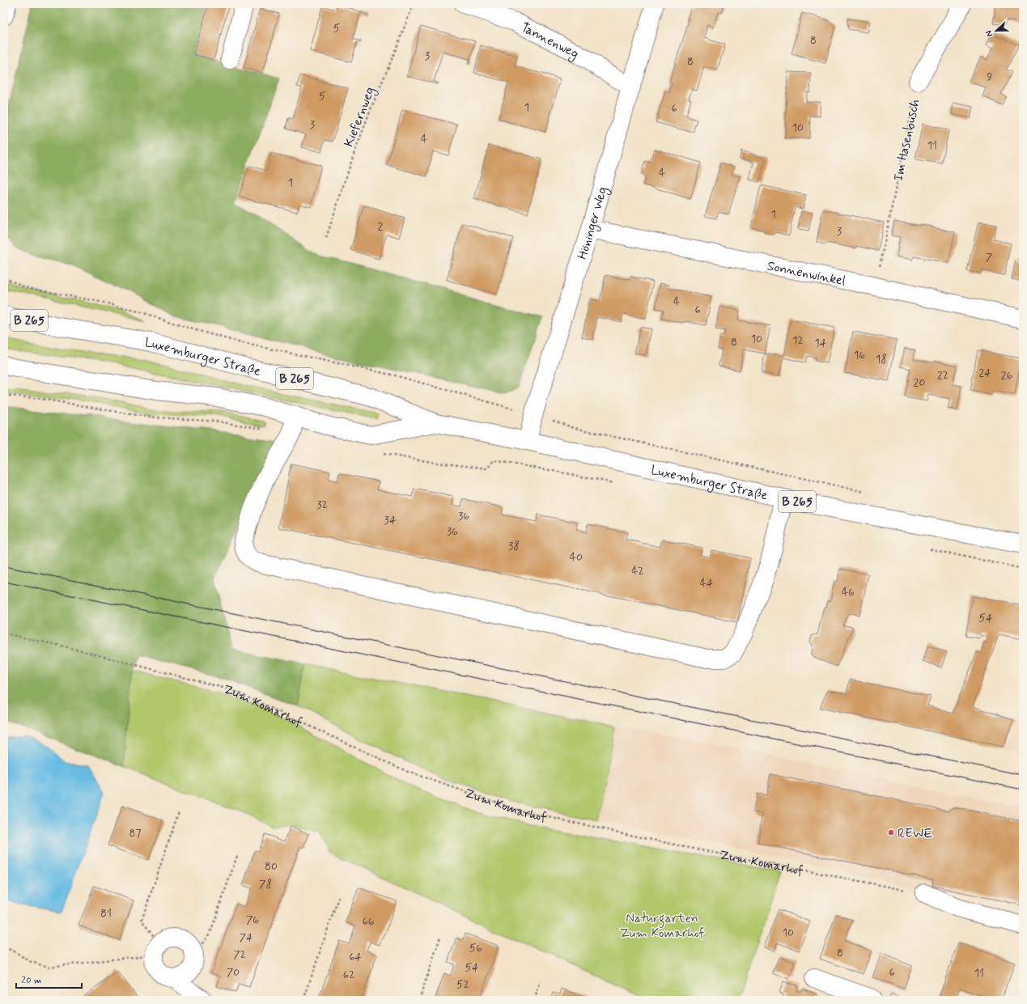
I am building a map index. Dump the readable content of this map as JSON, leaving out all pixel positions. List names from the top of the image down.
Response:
{
  "streets": {
    "main road": [
      "Tannenweg",
      "Im Hasenbusch",
      "Höninger Weg",
      "Sonnenwinkel",
      "B 265",
      "Luxemburger Straße"
    ],
    "path": ["Kiefernweg", "Zum Komarhof"]
  },
  "crossings": [
    ["Tannenweg", "Höninger Weg"],
    ["Im Hasenbusch", "Sonnenwinkel"],
    ["Höninger Weg", "Sonnenwinkel"],
    ["Höninger Weg", "Luxemburger Straße"]
  ],
  "parks": ["Naturgarten Zum Komarhof"],
  "places": ["REWE"],
  "house_numbers": [
    "5",
    "8",
    "3",
    "8",
    "9",
    "5",
    "1",
    "6",
    "3",
    "10",
    "4",
    "11",
    "4",
    "1",
    "1",
    "2",
    "3",
    "7",
    "4",
    "6",
    "10",
    "12",
    "8",
    "14",
    "16",
    "18",
    "24",
    "22",
    "26",
    "20",
    "32",
    "36",
    "34",
    "36",
    "38",
    "40",
    "42",
    "44",
    "46",
    "54",
    "87",
    "80",
    "78",
    "81",
    "76",
    "66",
    "10",
    "74",
    "56",
    "8",
    "72",
    "64",
    "54",
    "70",
    "6",
    "11",
    "62",
    "52"
  ],
  "scale_bar": "20 m",
  "north": "left"
}
